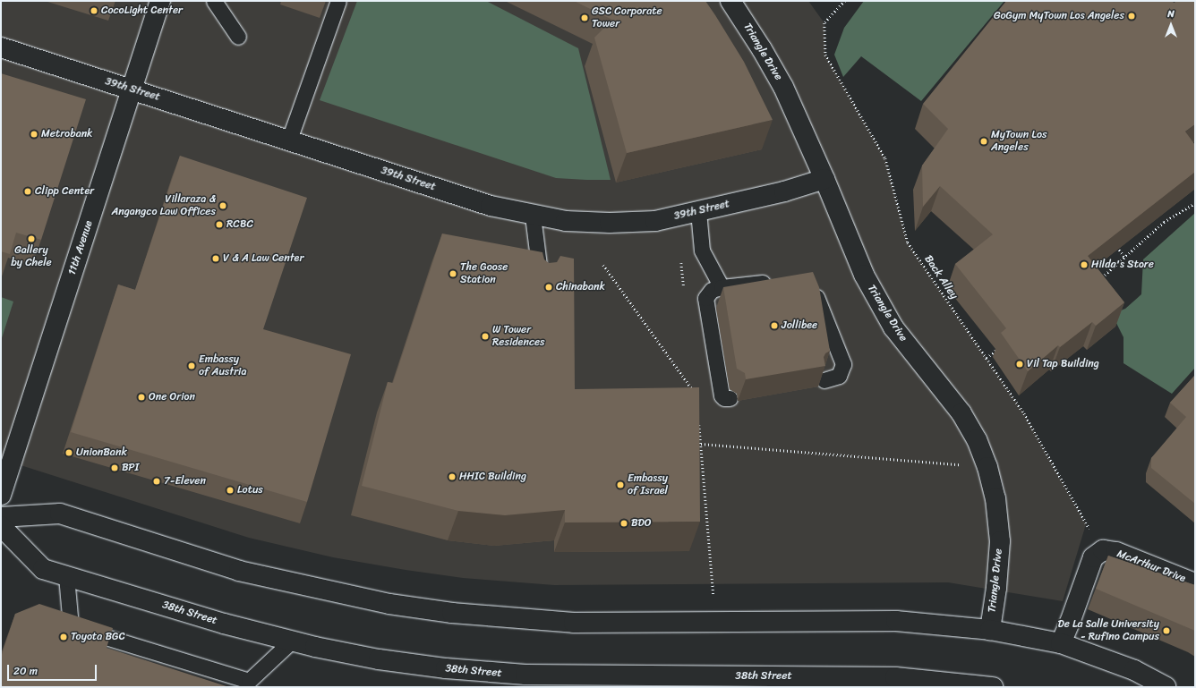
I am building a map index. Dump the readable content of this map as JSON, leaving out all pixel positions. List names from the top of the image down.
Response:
{
  "streets": {
    "street": [
      "Triangle Drive",
      "39th Street",
      "11th Avenue",
      "McArthur Drive",
      "38th Street"
    ],
    "path": ["Back Alley"]
  },
  "crossings": [
    ["Triangle Drive", "39th Street"],
    ["39th Street", "11th Avenue"],
    ["Back Alley", "McArthur Drive"]
  ],
  "places": [
    "CocoLight Center",
    "GoGym MyTown Los Angeles",
    "GSC Corporate Tower",
    "Metrobank",
    "MyTown Los Angeles",
    "Clipp Center",
    "Villaraza & Angangco Law Offices",
    "RCBC",
    "Gallery by Chele",
    "V & A Law Center",
    "Hilda's Store",
    "The Goose Station",
    "Chinabank",
    "Jollibee",
    "W Tower Residences",
    "Vil Tap Building",
    "Embassy of Austria",
    "One Orion",
    "UnionBank",
    "BPI",
    "HHIC Building",
    "7-Eleven",
    "Embassy of Israel",
    "Lotus",
    "BDO",
    "De La Salle University - Rufino Campus",
    "Toyota BGC"
  ],
  "scale_bar": "20 m",
  "north": "top"
}
